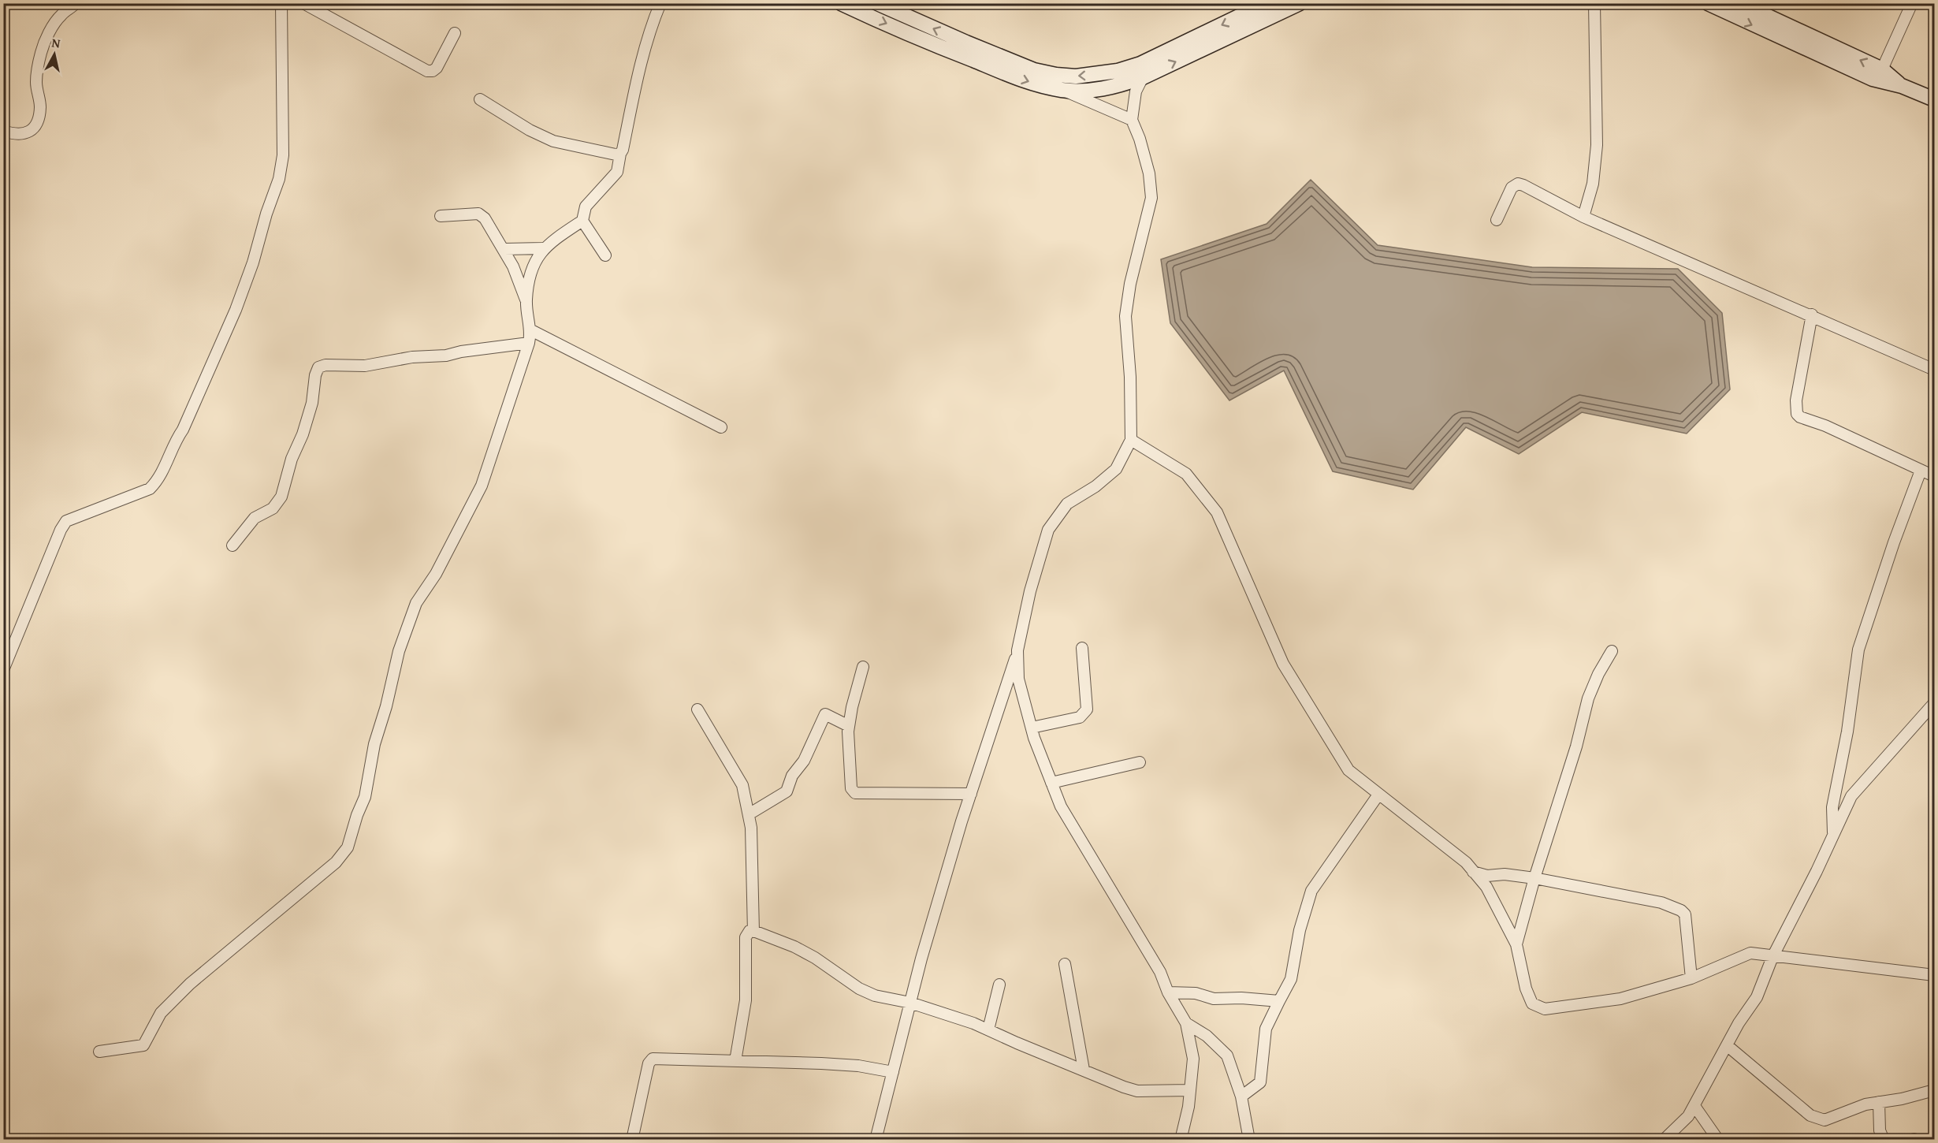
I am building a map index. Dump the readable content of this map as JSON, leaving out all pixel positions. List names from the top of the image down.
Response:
{
  "north": "top"
}
